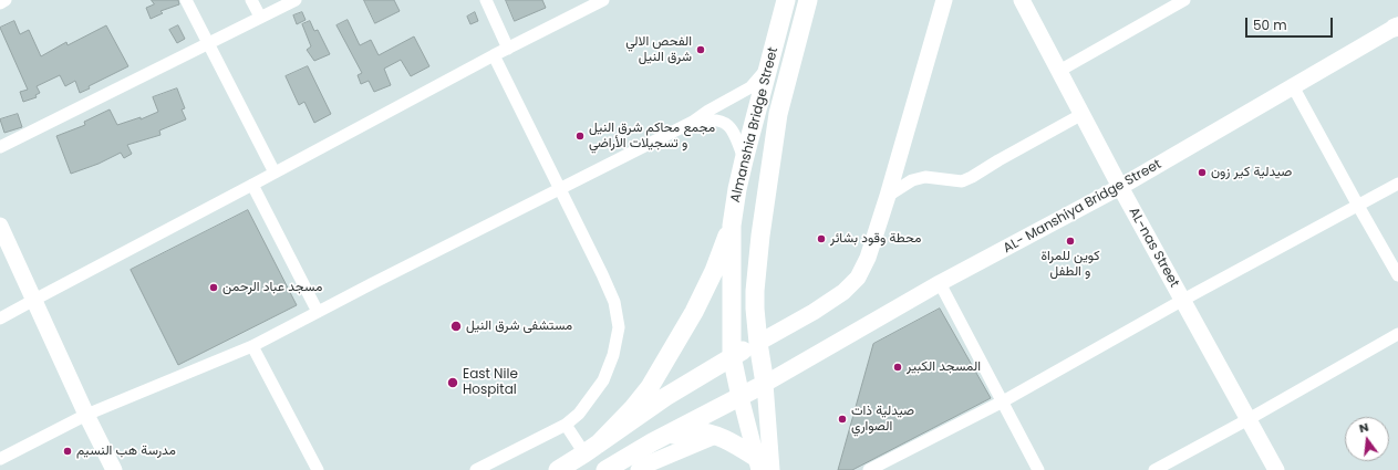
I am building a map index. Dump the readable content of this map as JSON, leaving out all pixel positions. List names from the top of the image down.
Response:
{
  "streets": {
    "main road": ["Almanshia Bridge Street"],
    "street": ["AL- Manshiya Bridge Street", "AL-nas Street"]
  },
  "crossings": [
    ["Almanshia Bridge Street", "AL- Manshiya Bridge Street"],
    ["AL- Manshiya Bridge Street", "AL-nas Street"]
  ],
  "places": [
    "الفحص الالي شرق النيل",
    "مجمع محاكم شرق النيل و تسجيلات الأراضي",
    "صيدلية كير زون",
    "محطة وقود بشائر",
    "كوين للمراة و الطفل",
    "مسجد عباد الرحمن",
    "مستشفى شرق النيل",
    "المسجد الكبير",
    "East Nile Hospital",
    "صيدلية ذات الصواري",
    "مدرسة هب النسيم"
  ],
  "scale_bar": "50 m",
  "north": "top"
}
